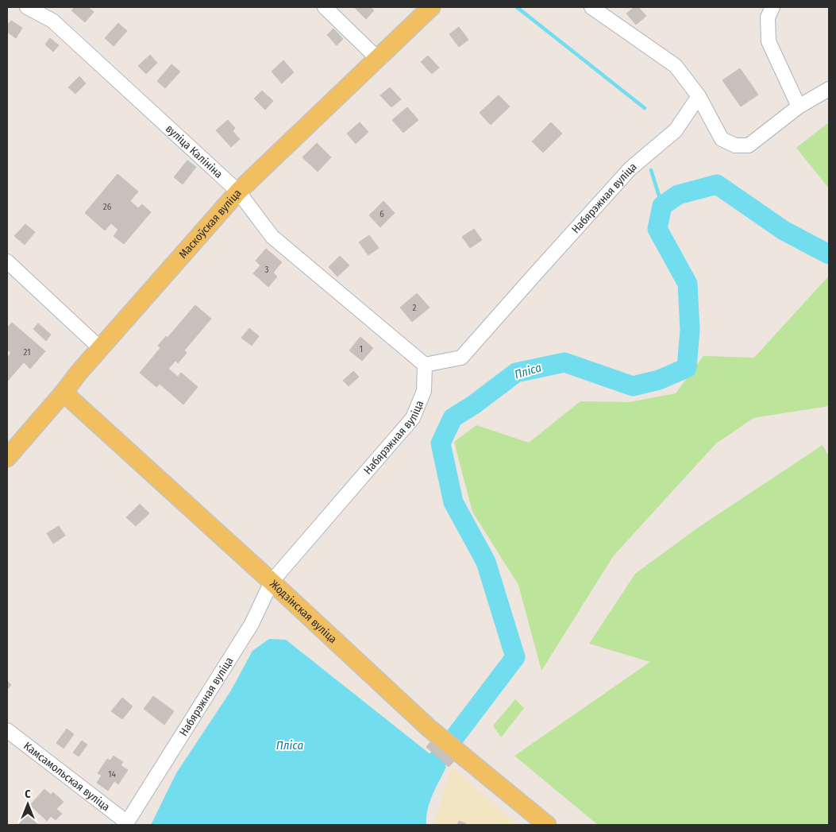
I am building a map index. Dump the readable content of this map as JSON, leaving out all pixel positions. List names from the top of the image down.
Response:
{
  "streets": {
    "main road": ["Маскоўская вуліца", "Жодзінская вуліца"],
    "street": ["вуліца Калініна", "Набярэжная вуліца", "Камсамольская вуліца"]
  },
  "crossings": [
    ["вуліца Калініна", "Набярэжная вуліца"],
    ["вуліца Калініна", "Маскоўская вуліца"],
    ["Набярэжная вуліца", "Жодзінская вуліца"],
    ["Набярэжная вуліца", "Камсамольская вуліца"],
    ["Маскоўская вуліца", "Жодзінская вуліца"]
  ],
  "water": ["Пліса"],
  "house_numbers": [
    "26",
    "6",
    "3",
    "2",
    "1",
    "21",
    "14"
  ],
  "north": "top"
}
